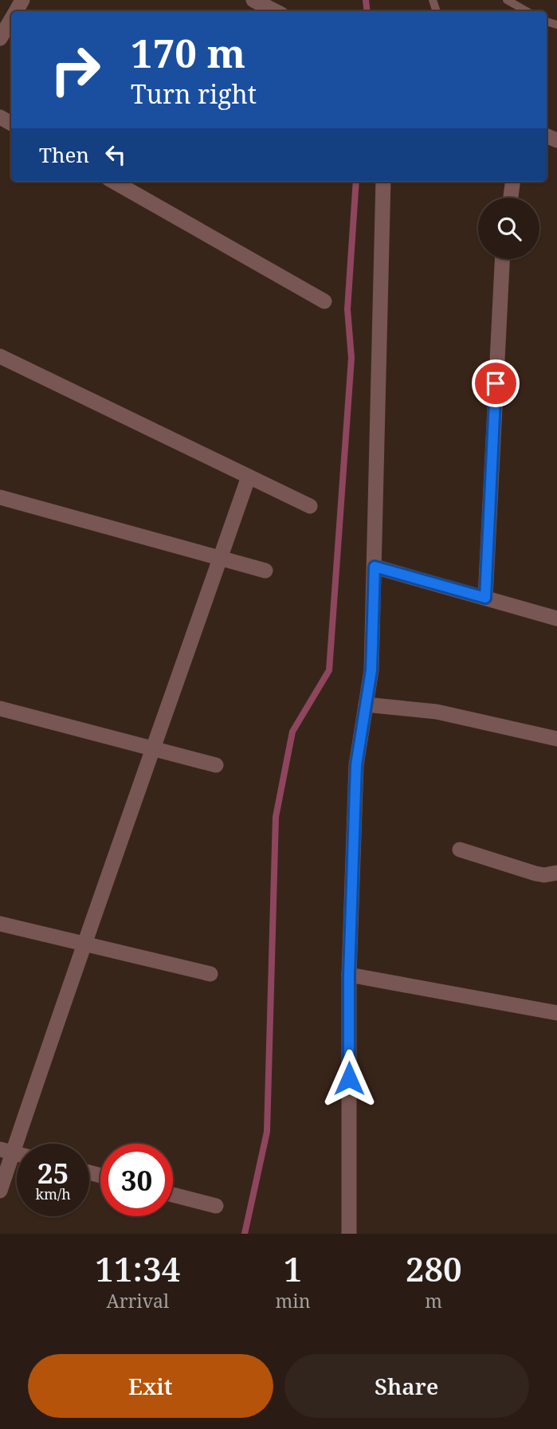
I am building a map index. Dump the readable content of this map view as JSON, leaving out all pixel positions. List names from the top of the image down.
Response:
{
  "page": {
    "turn": ["170 m", "Turn right"],
    "then": "Then",
    "speed": "25 km/h",
    "limit": "30",
    "eta": [
      "11:34",
      "Arrival",
      "1",
      "min",
      "280",
      "m"
    ],
    "buttons": ["Exit", "Share"]
  }
}
